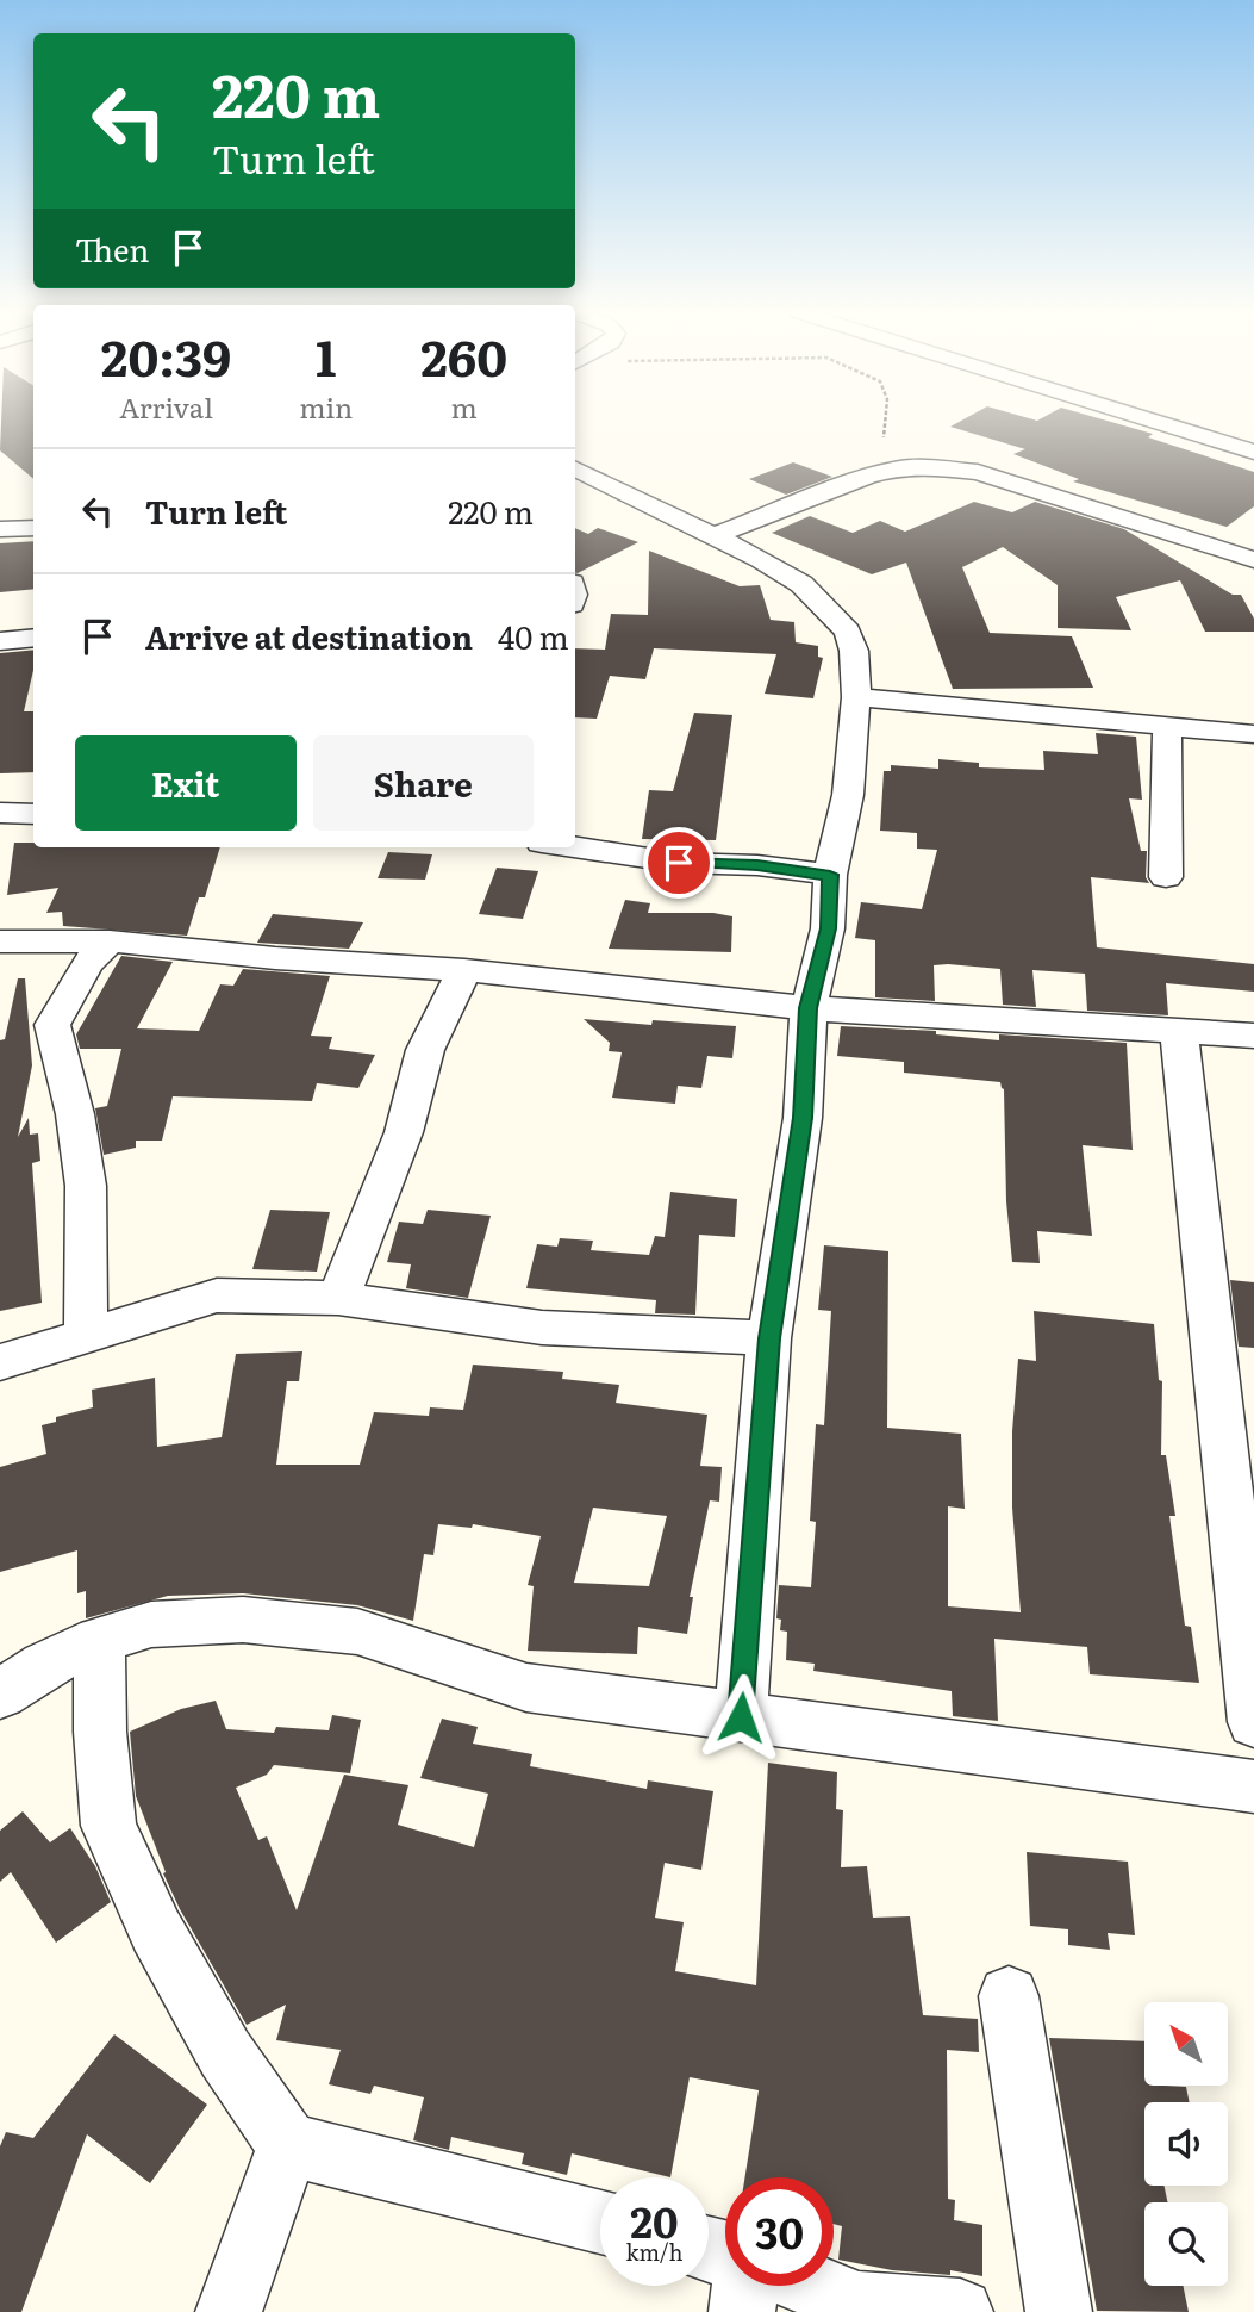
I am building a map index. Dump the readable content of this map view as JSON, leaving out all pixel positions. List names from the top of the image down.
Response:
{
  "north": "top left",
  "page": {
    "turn": ["220 m", "Turn left"],
    "then": "Then",
    "eta": [
      "20:39",
      "Arrival",
      "1",
      "min",
      "260",
      "m"
    ],
    "list": [
      {
        "name": "Turn left",
        "value": "220 m"
      },
      {
        "name": "Arrive at destination",
        "value": "40 m"
      }
    ],
    "buttons": ["Exit", "Share"],
    "speed": "20 km/h",
    "limit": "30"
  }
}
